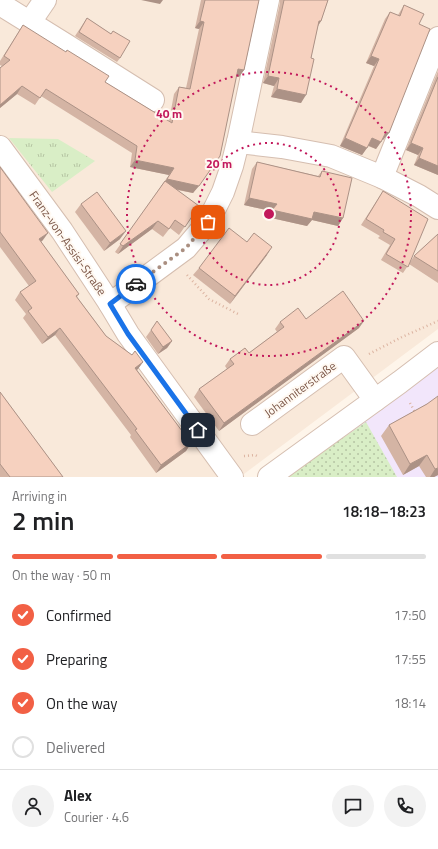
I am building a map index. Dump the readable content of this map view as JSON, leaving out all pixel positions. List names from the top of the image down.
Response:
{
  "streets": {
    "street": ["Franz-von-Assisi-Straße", "Johanniterstraße"]
  },
  "page": {
    "heading": ["2 min", "Arriving in", "18:18–18:23"],
    "panel": ["Alex", "Courier · 4.6"],
    "bar": "On the way · 50 m",
    "list": [
      ["Confirmed", "17:50"],
      ["Preparing", "17:55"],
      ["On the way", "18:14"],
      "Delivered"
    ]
  },
  "rings": ["40 m", "20 m"]
}
